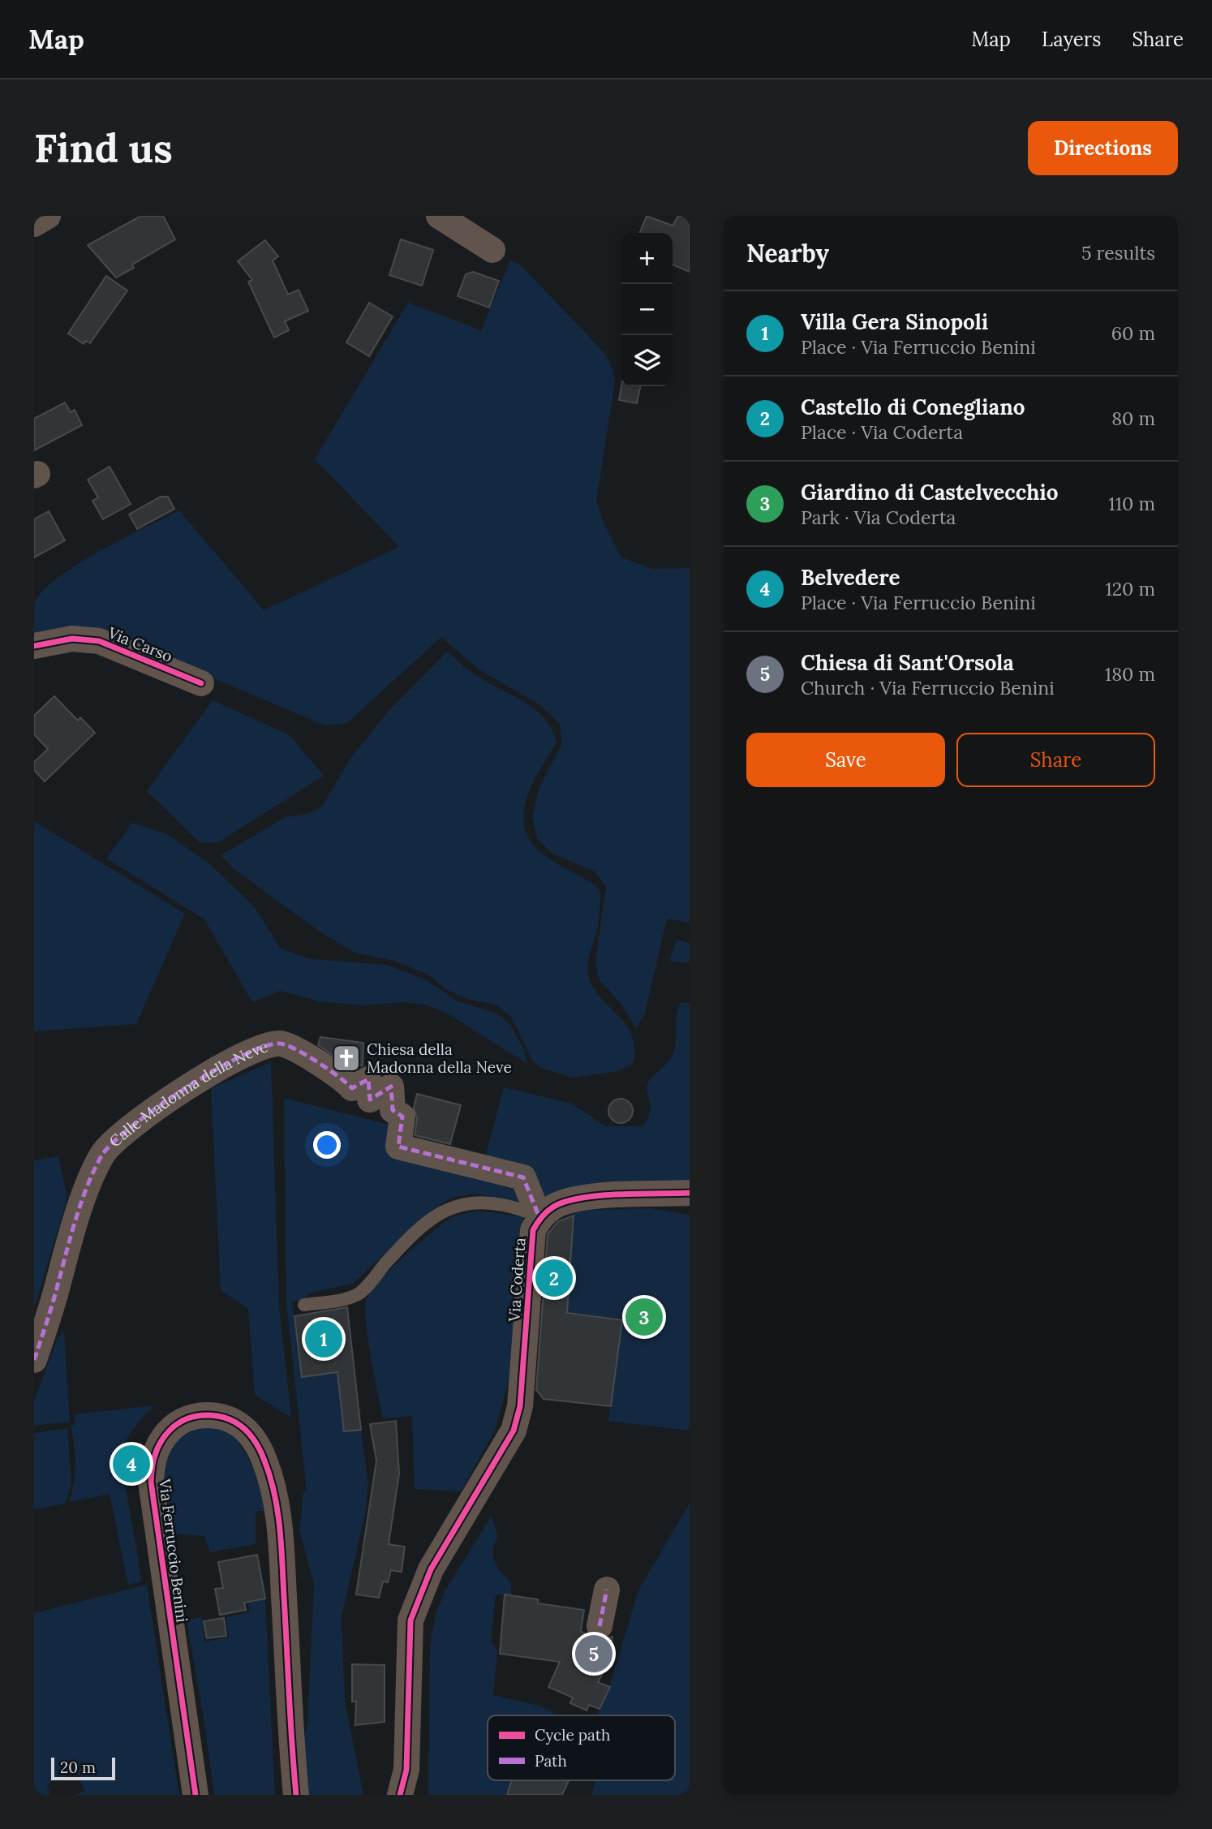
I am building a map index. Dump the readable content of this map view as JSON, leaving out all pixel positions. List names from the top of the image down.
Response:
{
  "streets": {
    "street": [
      "Via Carso",
      "Calle Madonna della Neve",
      "Via Coderta",
      "Via Ferruccio Benini"
    ]
  },
  "crossings": [
    ["Calle Madonna della Neve", "Via Coderta"]
  ],
  "places": {
    "church": ["Chiesa della Madonna della Neve"]
  },
  "legend": ["Cycle path", "Path"],
  "scale_bar": "20 m",
  "page": {
    "header": "Map",
    "nav": ["Map", "Layers", "Share"],
    "buttons": [
      "Directions",
      ["Save", "Share"]
    ],
    "title": "Find us",
    "heading": ["Nearby", "5 results"],
    "map_buttons": ["+", "−"],
    "list": [
      {
        "mark": "1",
        "name": "Villa Gera Sinopoli",
        "note": "Place · Via Ferruccio Benini",
        "value": "60 m"
      },
      {
        "mark": "2",
        "name": "Castello di Conegliano",
        "note": "Place · Via Coderta",
        "value": "80 m"
      },
      {
        "mark": "3",
        "name": "Giardino di Castelvecchio",
        "note": "Park · Via Coderta",
        "value": "110 m"
      },
      {
        "mark": "4",
        "name": "Belvedere",
        "note": "Place · Via Ferruccio Benini",
        "value": "120 m"
      },
      {
        "mark": "5",
        "name": "Chiesa di Sant'Orsola",
        "note": "Church · Via Ferruccio Benini",
        "value": "180 m"
      }
    ],
    "pins": [
      "2",
      "3",
      "1",
      "4",
      "5"
    ],
    "scale": "20 m"
  }
}
